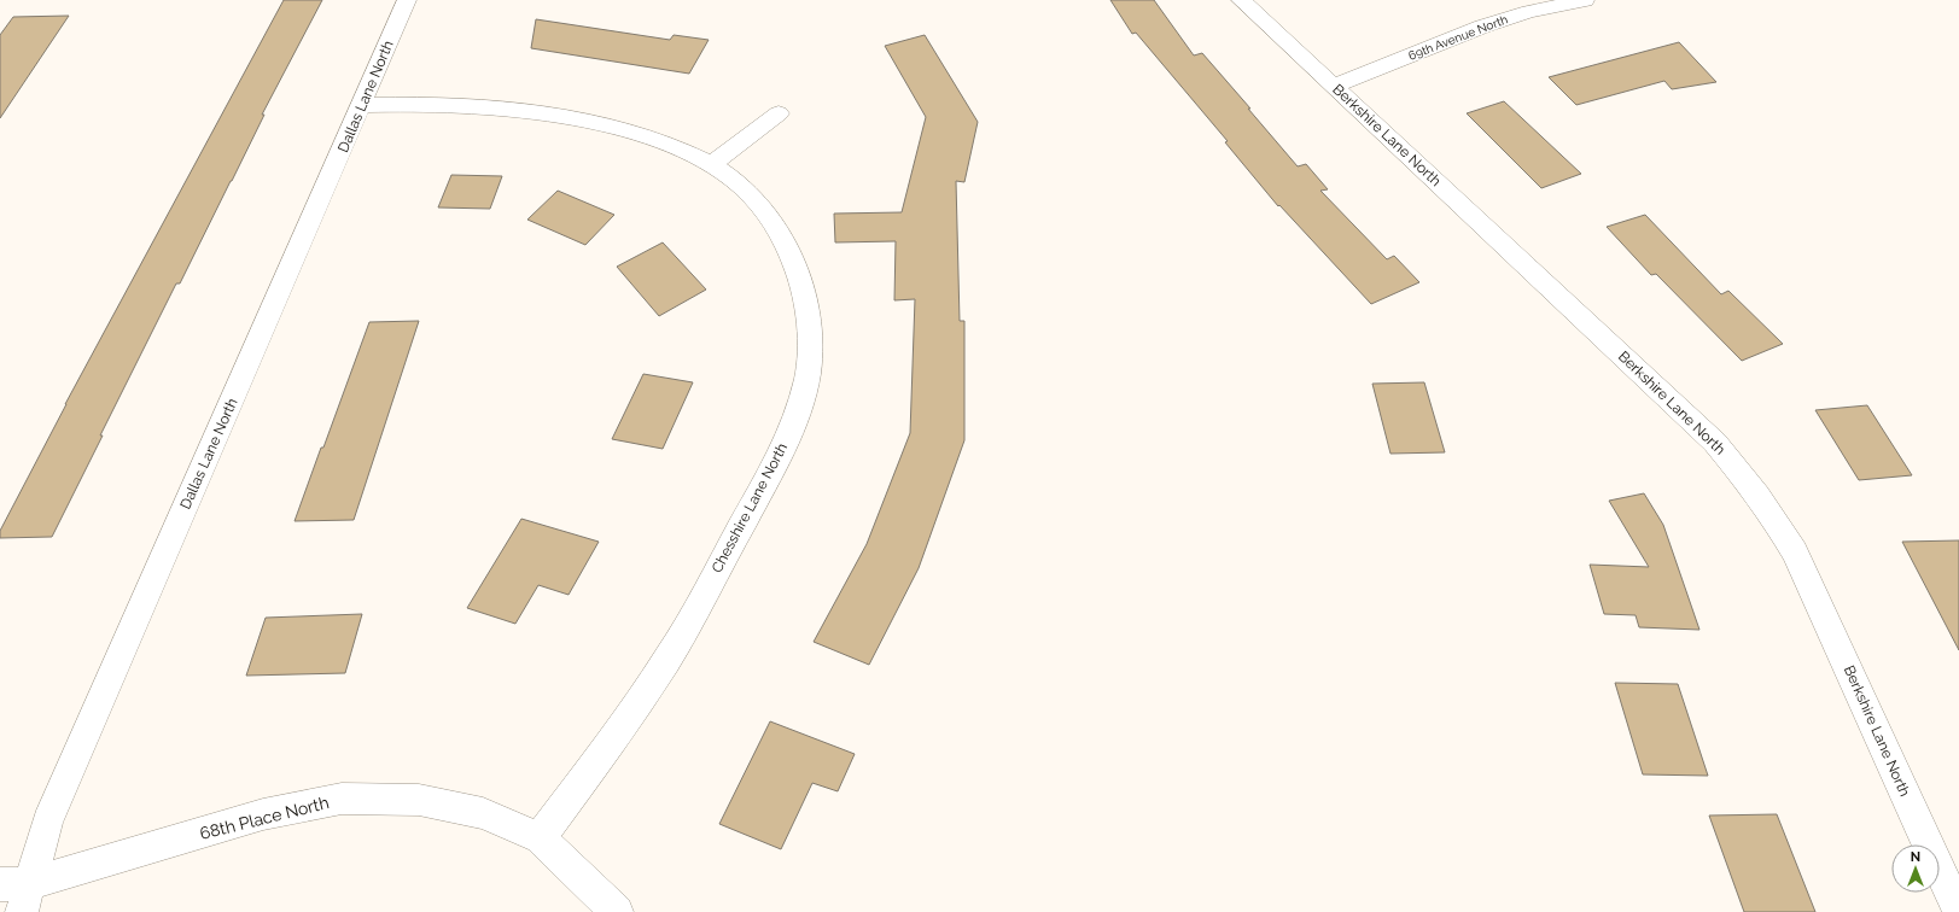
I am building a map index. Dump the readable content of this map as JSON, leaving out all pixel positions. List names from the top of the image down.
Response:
{
  "streets": {
    "street": [
      "69th Avenue North",
      "Dallas Lane North",
      "Berkshire Lane North",
      "Chesshire Lane North",
      "68th Place North"
    ]
  },
  "crossings": [
    ["69th Avenue North", "Berkshire Lane North"],
    ["Dallas Lane North", "Chesshire Lane North"],
    ["Dallas Lane North", "68th Place North"],
    ["Chesshire Lane North", "68th Place North"]
  ],
  "north": "top"
}
